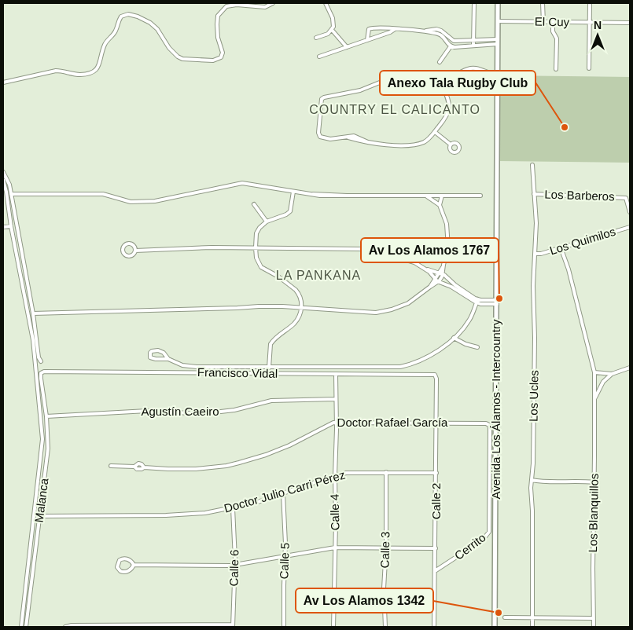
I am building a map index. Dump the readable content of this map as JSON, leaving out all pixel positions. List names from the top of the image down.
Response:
{
  "streets": {
    "main road": ["Avenida Los Álamos - Intercountry"],
    "street": [
      "El Cuy",
      "Los Barberos",
      "Los Quimilos",
      "Francisco Vidal",
      "Los Ucles",
      "Agustín Caeiro",
      "Doctor Rafael García",
      "Doctor Julio Carri Pérez",
      "Malanca",
      "Calle 2",
      "Calle 4",
      "Los Blanquillos",
      "Cerrito",
      "Calle 3",
      "Calle 5",
      "Calle 6"
    ]
  },
  "crossings": [
    ["El Cuy", "Avenida Los Álamos - Intercountry"],
    ["Los Barberos", "Los Ucles"],
    ["Los Quimilos", "Los Ucles"],
    ["Los Quimilos", "Los Blanquillos"],
    ["Francisco Vidal", "Malanca"],
    ["Francisco Vidal", "Calle 2"],
    ["Francisco Vidal", "Calle 4"],
    ["Agustín Caeiro", "Malanca"],
    ["Agustín Caeiro", "Calle 4"],
    ["Doctor Rafael García", "Calle 2"],
    ["Doctor Rafael García", "Calle 4"],
    ["Doctor Rafael García", "Cerrito"],
    ["Doctor Julio Carri Pérez", "Malanca"],
    ["Doctor Julio Carri Pérez", "Calle 2"],
    ["Doctor Julio Carri Pérez", "Calle 4"],
    ["Doctor Julio Carri Pérez", "Calle 3"],
    ["Doctor Julio Carri Pérez", "Calle 5"],
    ["Doctor Julio Carri Pérez", "Calle 6"],
    ["Calle 2", "Cerrito"]
  ],
  "districts": ["COUNTRY EL CALICANTO", "LA PANKANA"],
  "places": ["Anexo Tala Rugby Club", "Av Los Alamos 1767", "Av Los Alamos 1342"],
  "north": "top"
}
